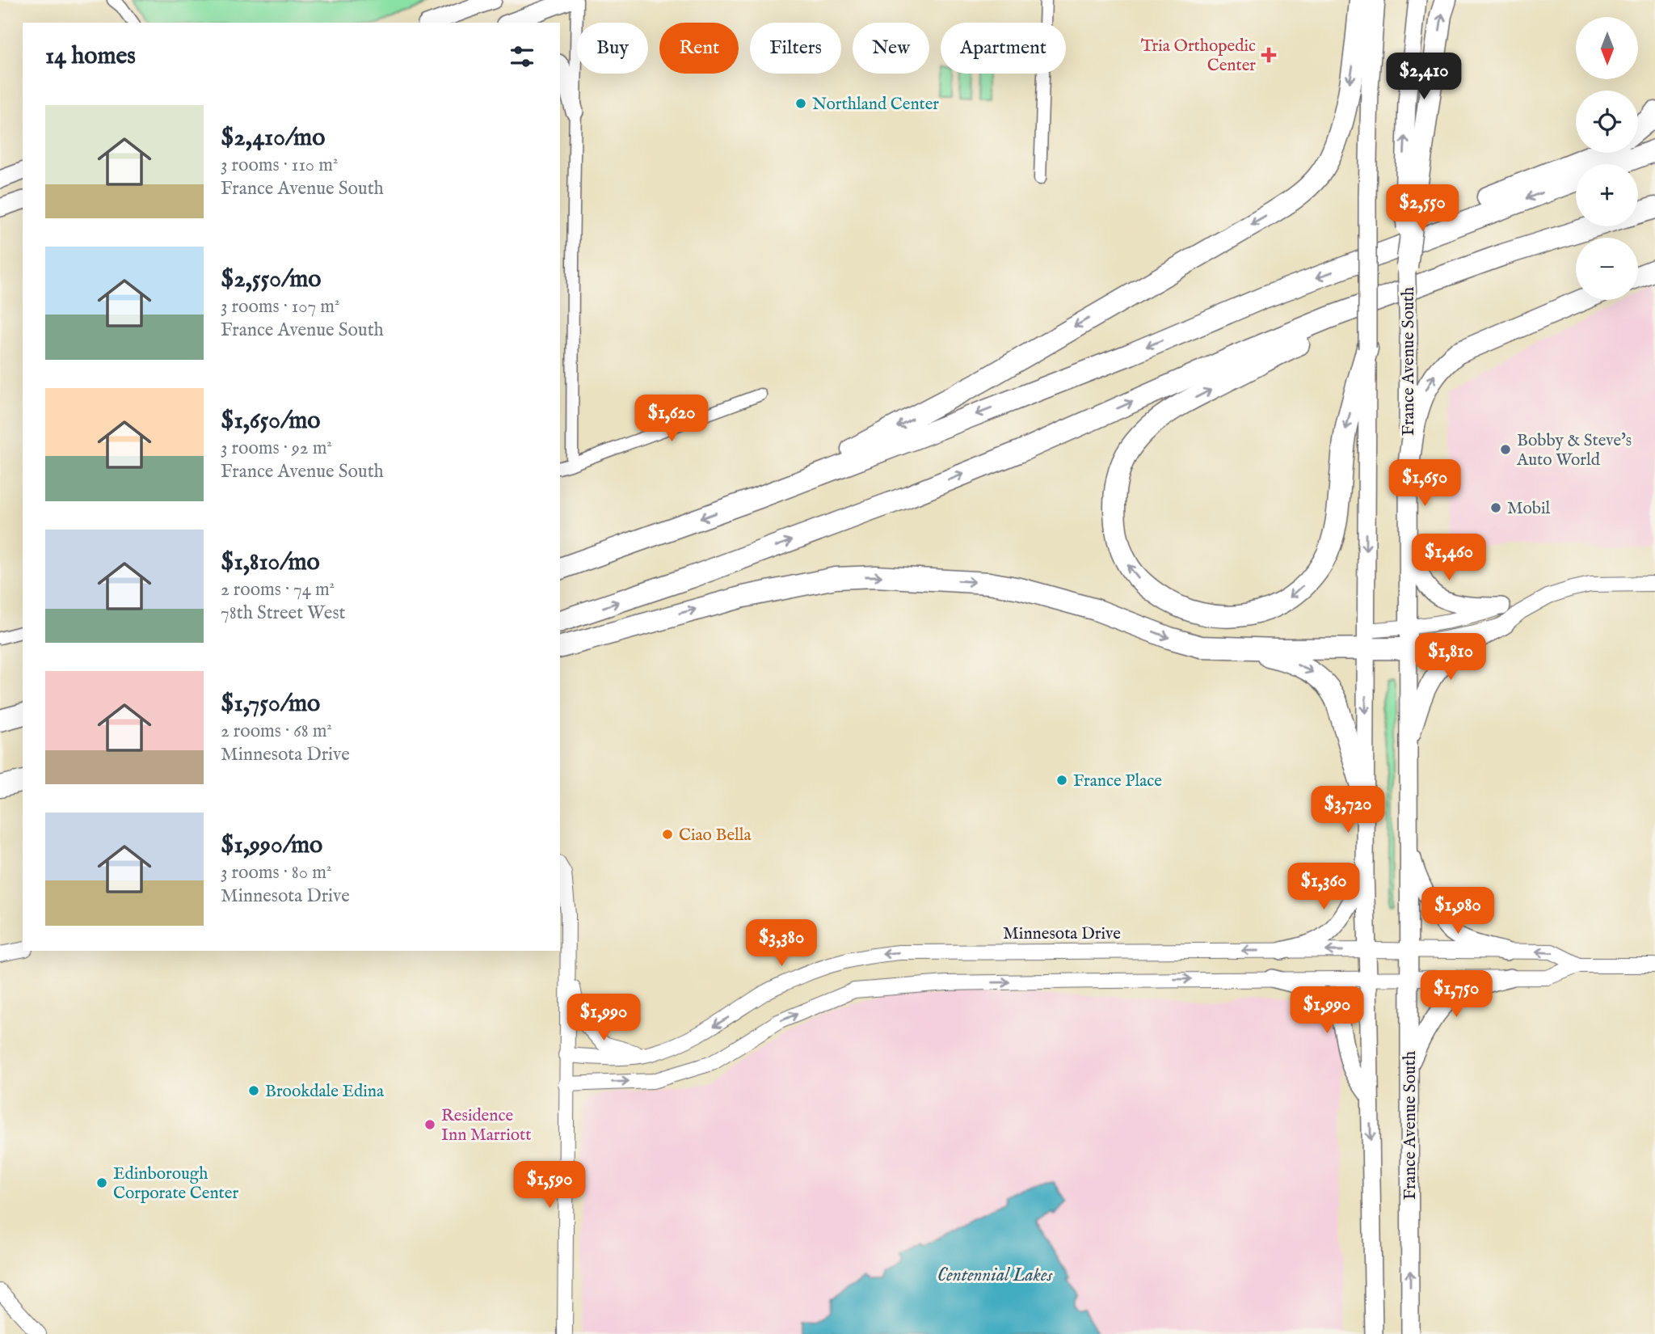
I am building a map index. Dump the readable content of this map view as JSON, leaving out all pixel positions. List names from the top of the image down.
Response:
{
  "streets": {
    "main road": ["France Avenue South"],
    "street": ["Minnesota Drive"]
  },
  "crossings": [
    ["France Avenue South", "Minnesota Drive"]
  ],
  "water": ["Centennial Lakes"],
  "places": {
    "health": ["Tria Orthopedic Center"],
    "other": [
      "Northland Center",
      "Bobby & Steve's Auto World",
      "Mobil",
      "France Place",
      "Ciao Bella",
      "Brookdale Edina",
      "Residence Inn Marriott",
      "Edinborough Corporate Center"
    ]
  },
  "north": "bottom",
  "page": {
    "map_buttons": ["+", "−"],
    "chip": [
      "Buy",
      "Rent",
      "Filters",
      "New",
      "Apartment"
    ],
    "heading": "14 homes",
    "price": [
      "$2,410",
      "$2,550",
      "$1,620",
      "$1,650",
      "$1,460",
      "$1,810",
      "$3,720",
      "$1,360",
      "$1,980",
      "$3,380",
      "$1,750",
      "$1,990",
      "$1,990",
      "$1,590"
    ],
    "list": [
      {
        "name": "$2,410/mo",
        "note": "3 rooms · 110 m² · France Avenue South"
      },
      {
        "name": "$2,550/mo",
        "note": "3 rooms · 107 m² · France Avenue South"
      },
      {
        "name": "$1,650/mo",
        "note": "3 rooms · 92 m² · France Avenue South"
      },
      {
        "name": "$1,810/mo",
        "note": "2 rooms · 74 m² · 78th Street West"
      },
      {
        "name": "$1,750/mo",
        "note": "2 rooms · 68 m² · Minnesota Drive"
      },
      {
        "name": "$1,990/mo",
        "note": "3 rooms · 80 m² · Minnesota Drive"
      }
    ]
  }
}
